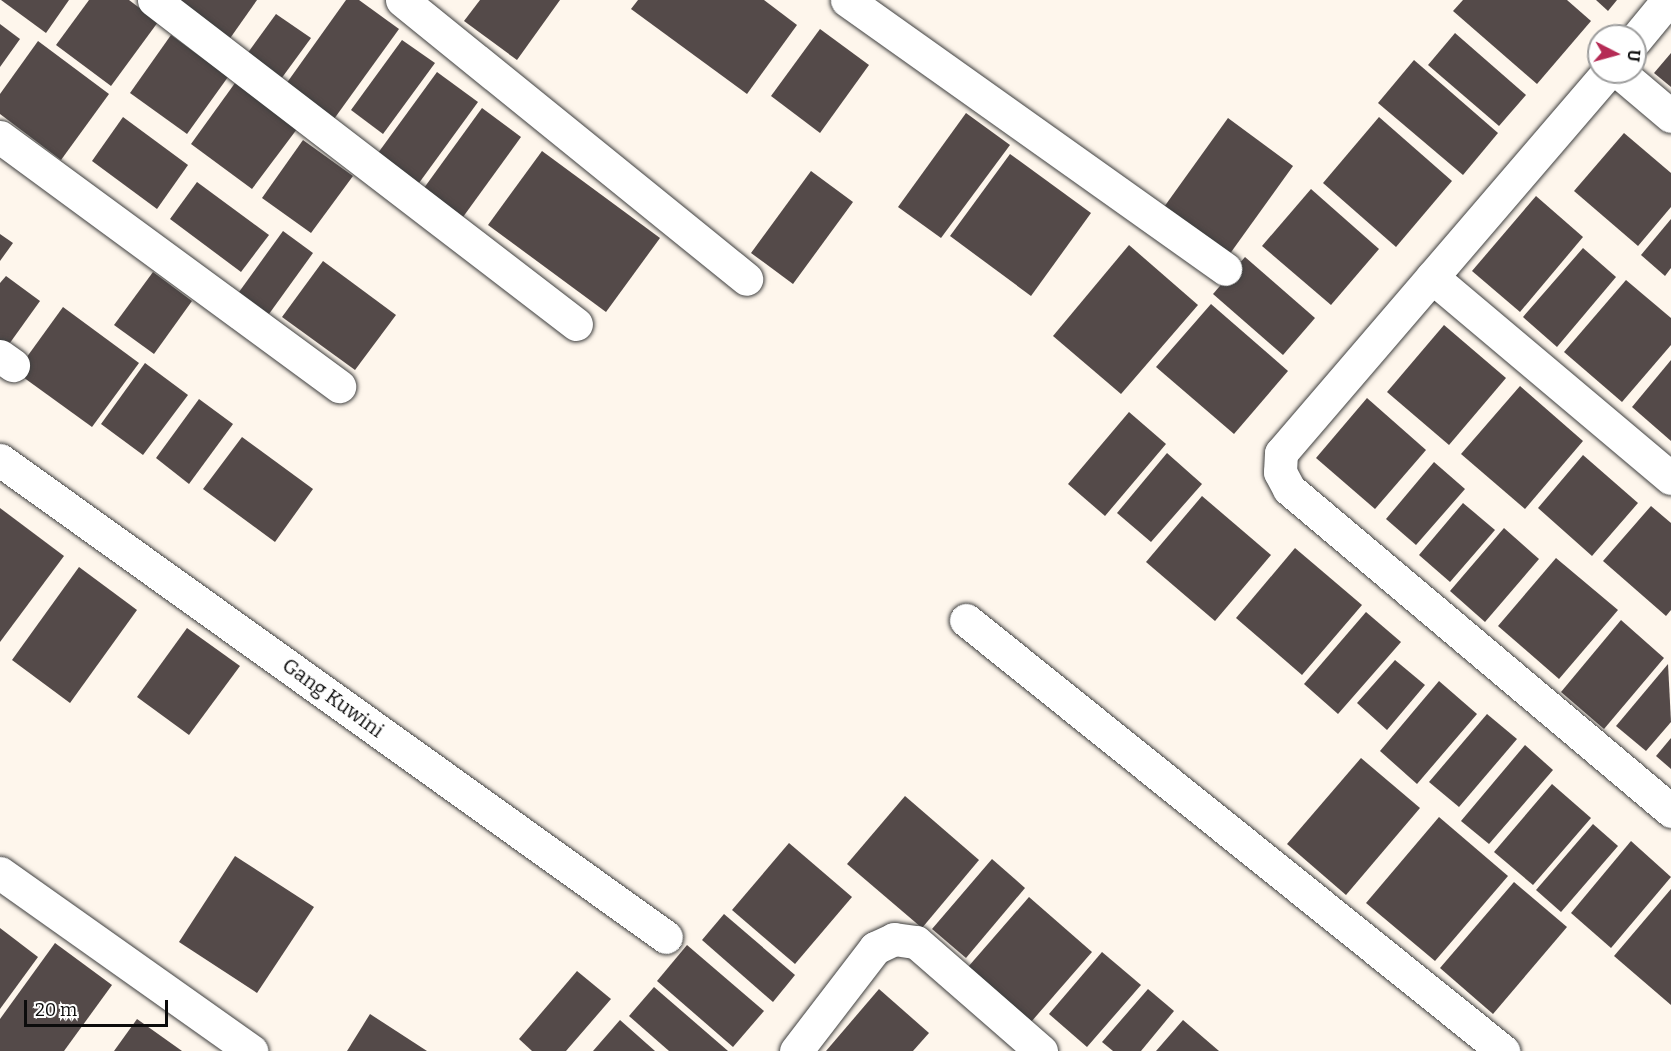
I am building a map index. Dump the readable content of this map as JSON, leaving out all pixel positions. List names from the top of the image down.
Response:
{
  "streets": {
    "street": ["Gang Kuwini"]
  },
  "scale_bar": "20 m",
  "north": "right"
}
